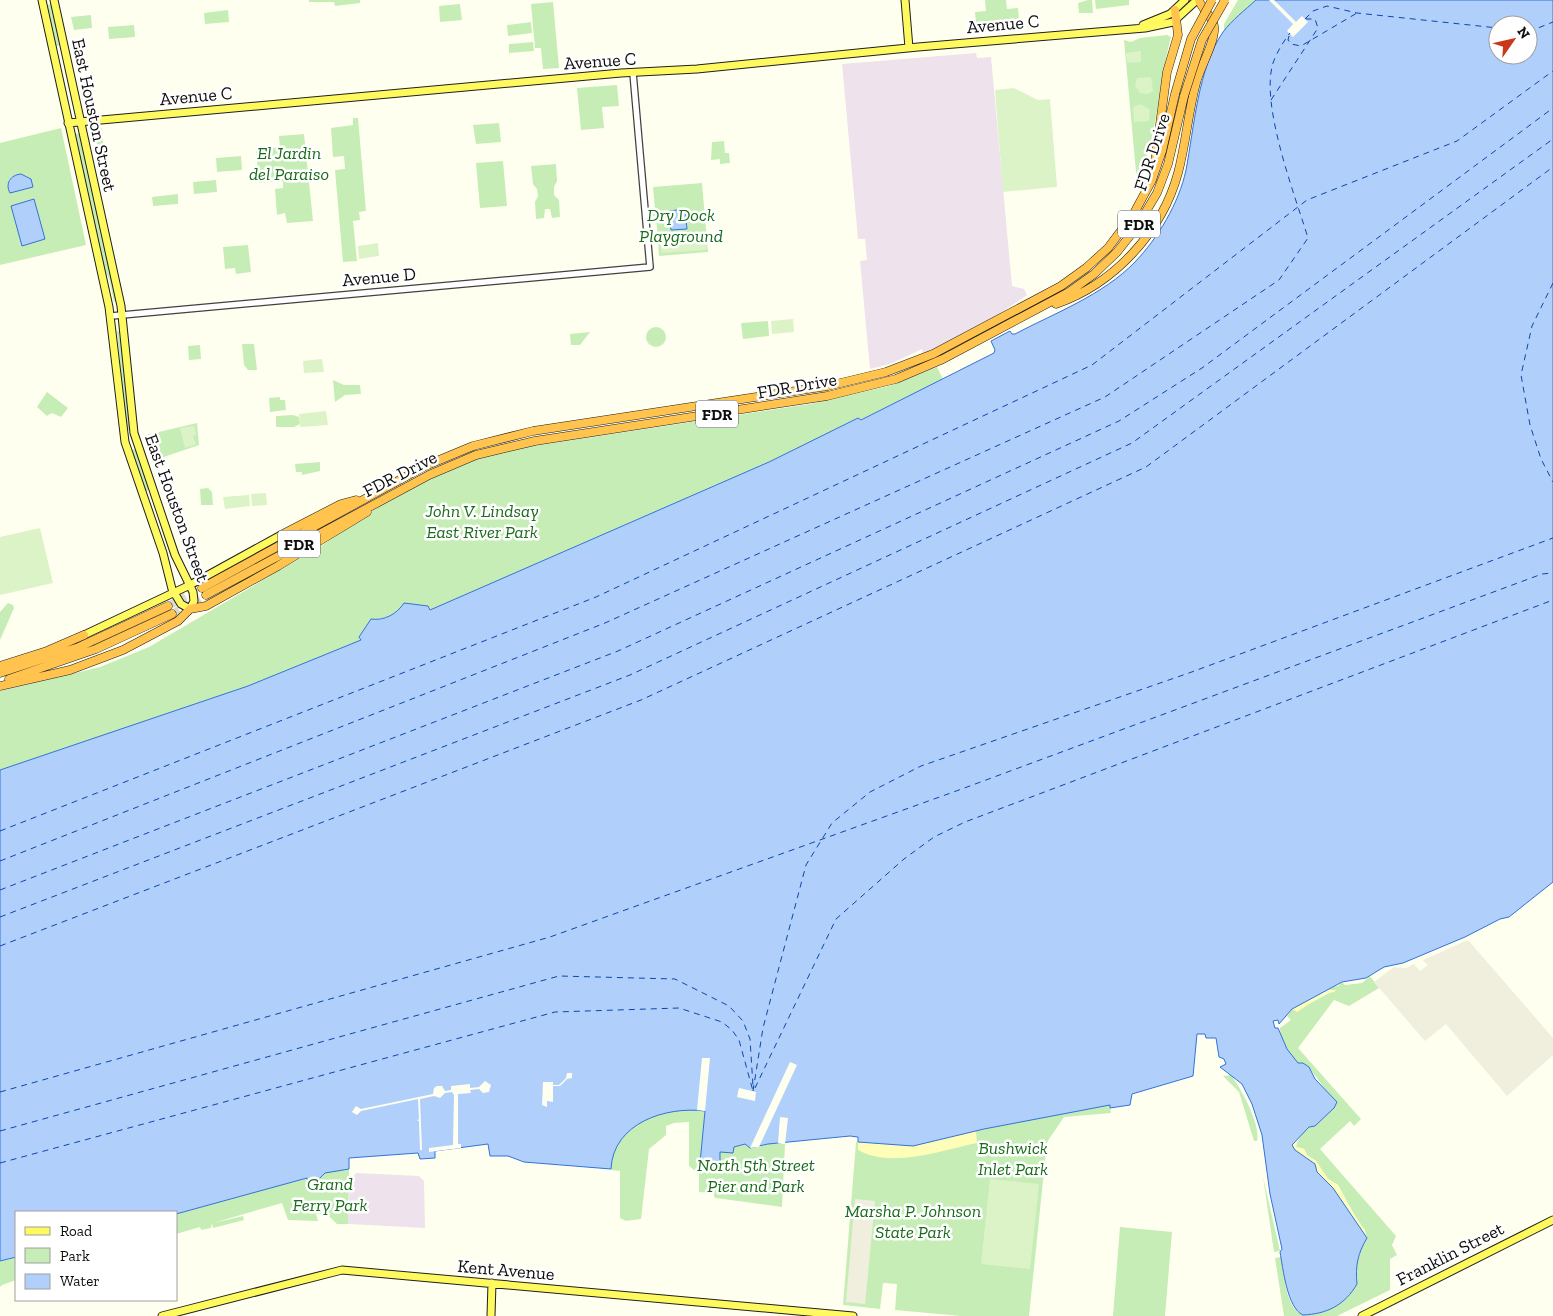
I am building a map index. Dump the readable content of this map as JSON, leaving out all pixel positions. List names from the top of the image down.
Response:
{
  "streets": {
    "highway": ["FDR Drive", "FDR"],
    "main road": [
      "Avenue C",
      "East Houston Street",
      "Franklin Street",
      "Kent Avenue"
    ],
    "street": ["Avenue D"]
  },
  "crossings": [
    ["Avenue C", "East Houston Street"],
    ["Avenue C", "Avenue D"],
    ["East Houston Street", "Avenue D"]
  ],
  "parks": [
    "El Jardin del Paraiso",
    "Dry Dock Playground",
    "John V. Lindsay East River Park",
    "Bushwick Inlet Park",
    "North 5th Street Pier and Park",
    "Grand Ferry Park",
    "Marsha P. Johnson State Park"
  ],
  "legend": ["Road", "Park", "Water"],
  "north": "top right"
}
